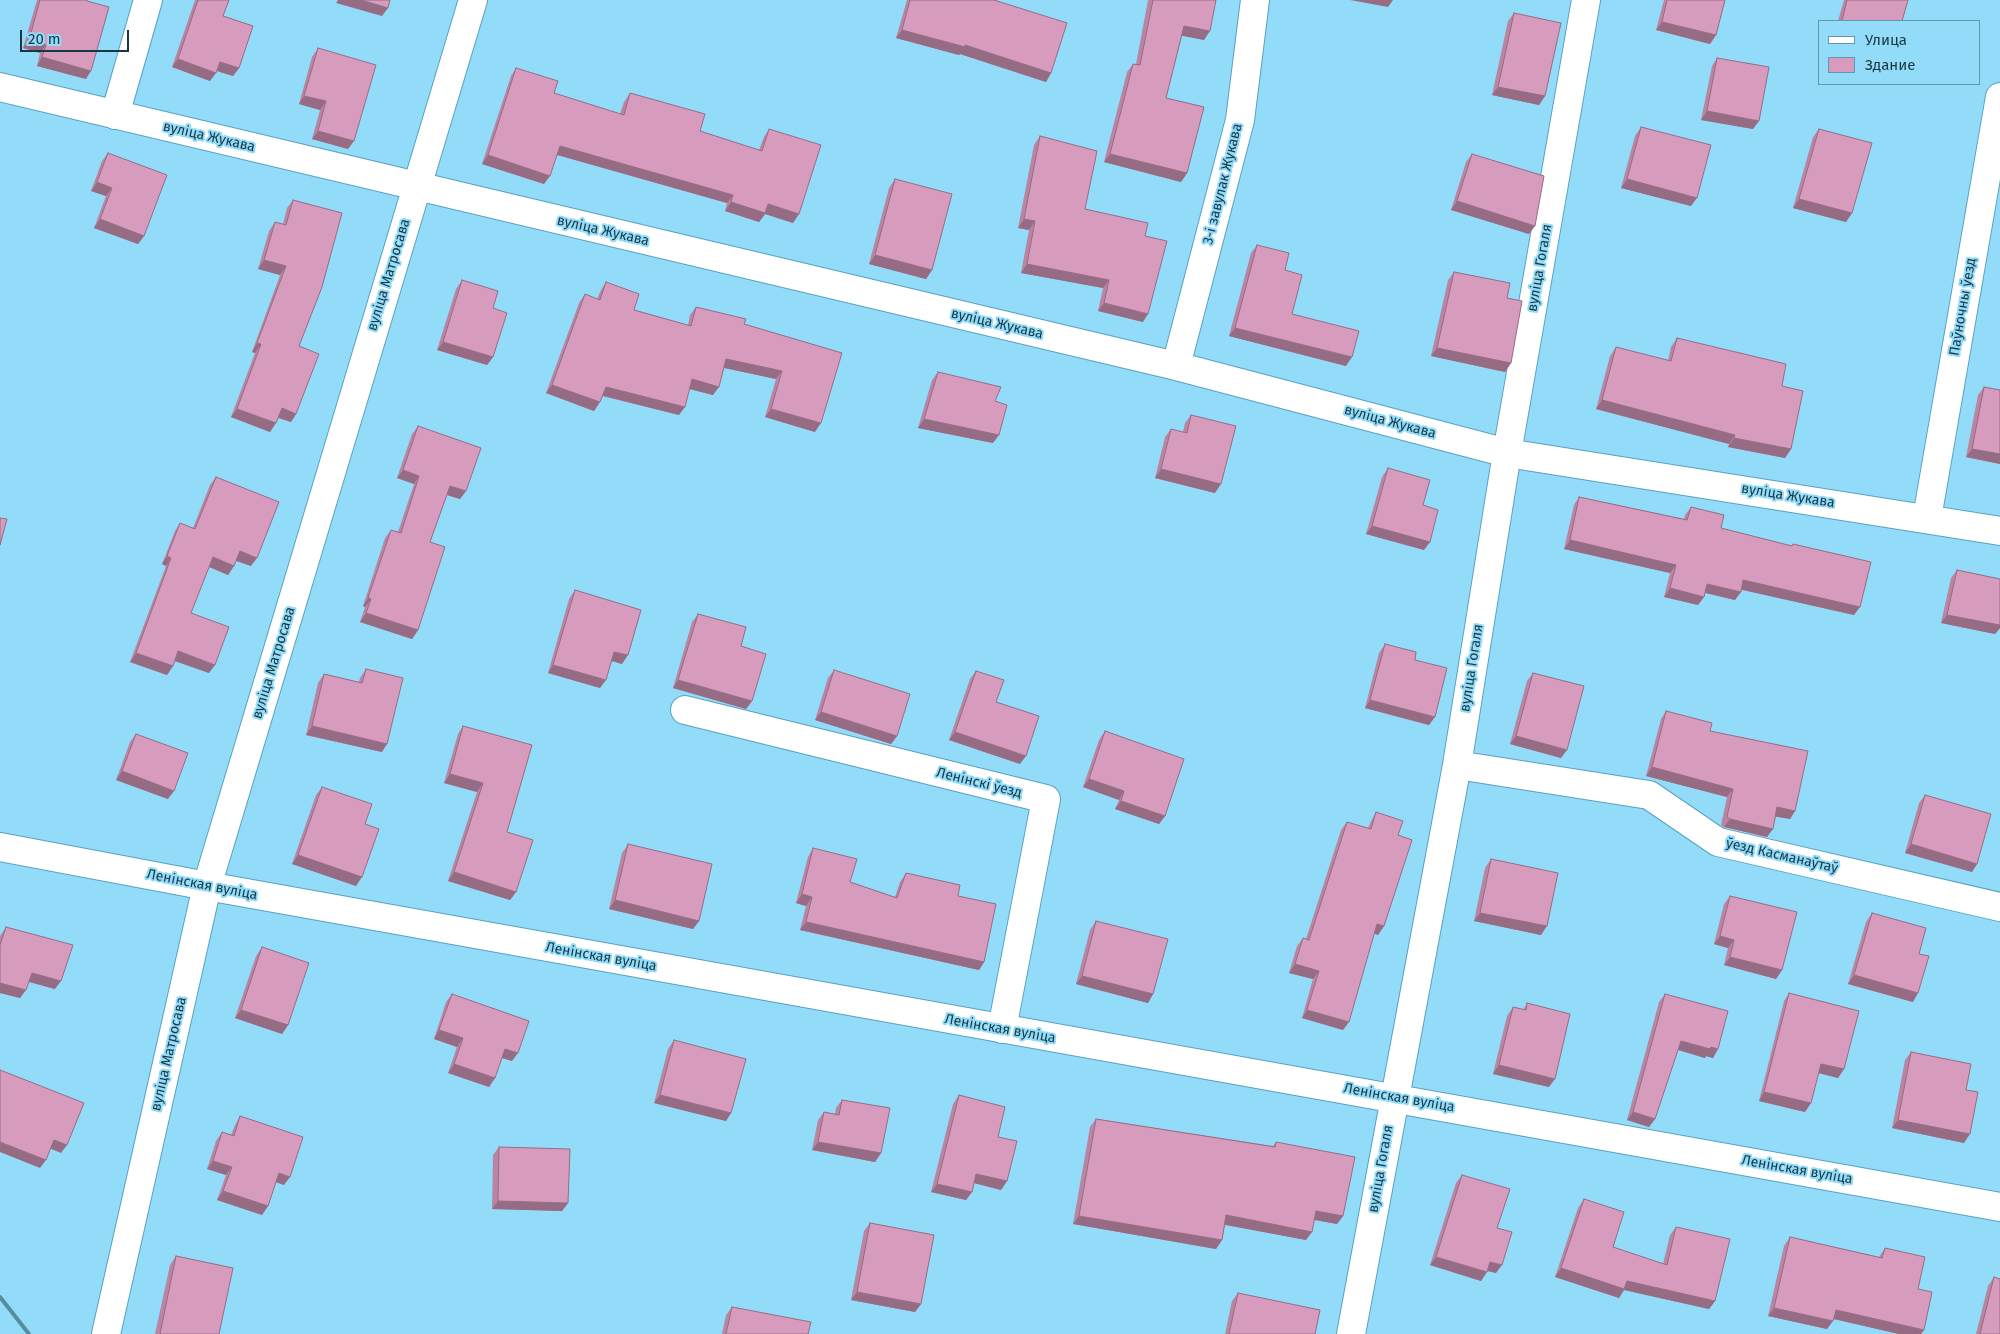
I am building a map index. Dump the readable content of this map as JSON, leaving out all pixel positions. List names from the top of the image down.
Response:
{
  "streets": {
    "street": [
      "вуліца Жукава",
      "3-і завулак Жукава",
      "вуліца Гогаля",
      "вуліца Матросава",
      "Паўночны ўезд",
      "Ленінскі ўезд",
      "ўезд Касманаўтаў",
      "Ленінская вуліца"
    ]
  },
  "crossings": [
    ["вуліца Жукава", "3-і завулак Жукава"],
    ["вуліца Жукава", "вуліца Гогаля"],
    ["вуліца Жукава", "вуліца Матросава"],
    ["вуліца Жукава", "Паўночны ўезд"],
    ["вуліца Гогаля", "ўезд Касманаўтаў"],
    ["вуліца Гогаля", "Ленінская вуліца"],
    ["вуліца Матросава", "Ленінская вуліца"],
    ["Ленінскі ўезд", "Ленінская вуліца"]
  ],
  "legend": ["Улица", "Здание"],
  "scale_bar": "20 m"
}
